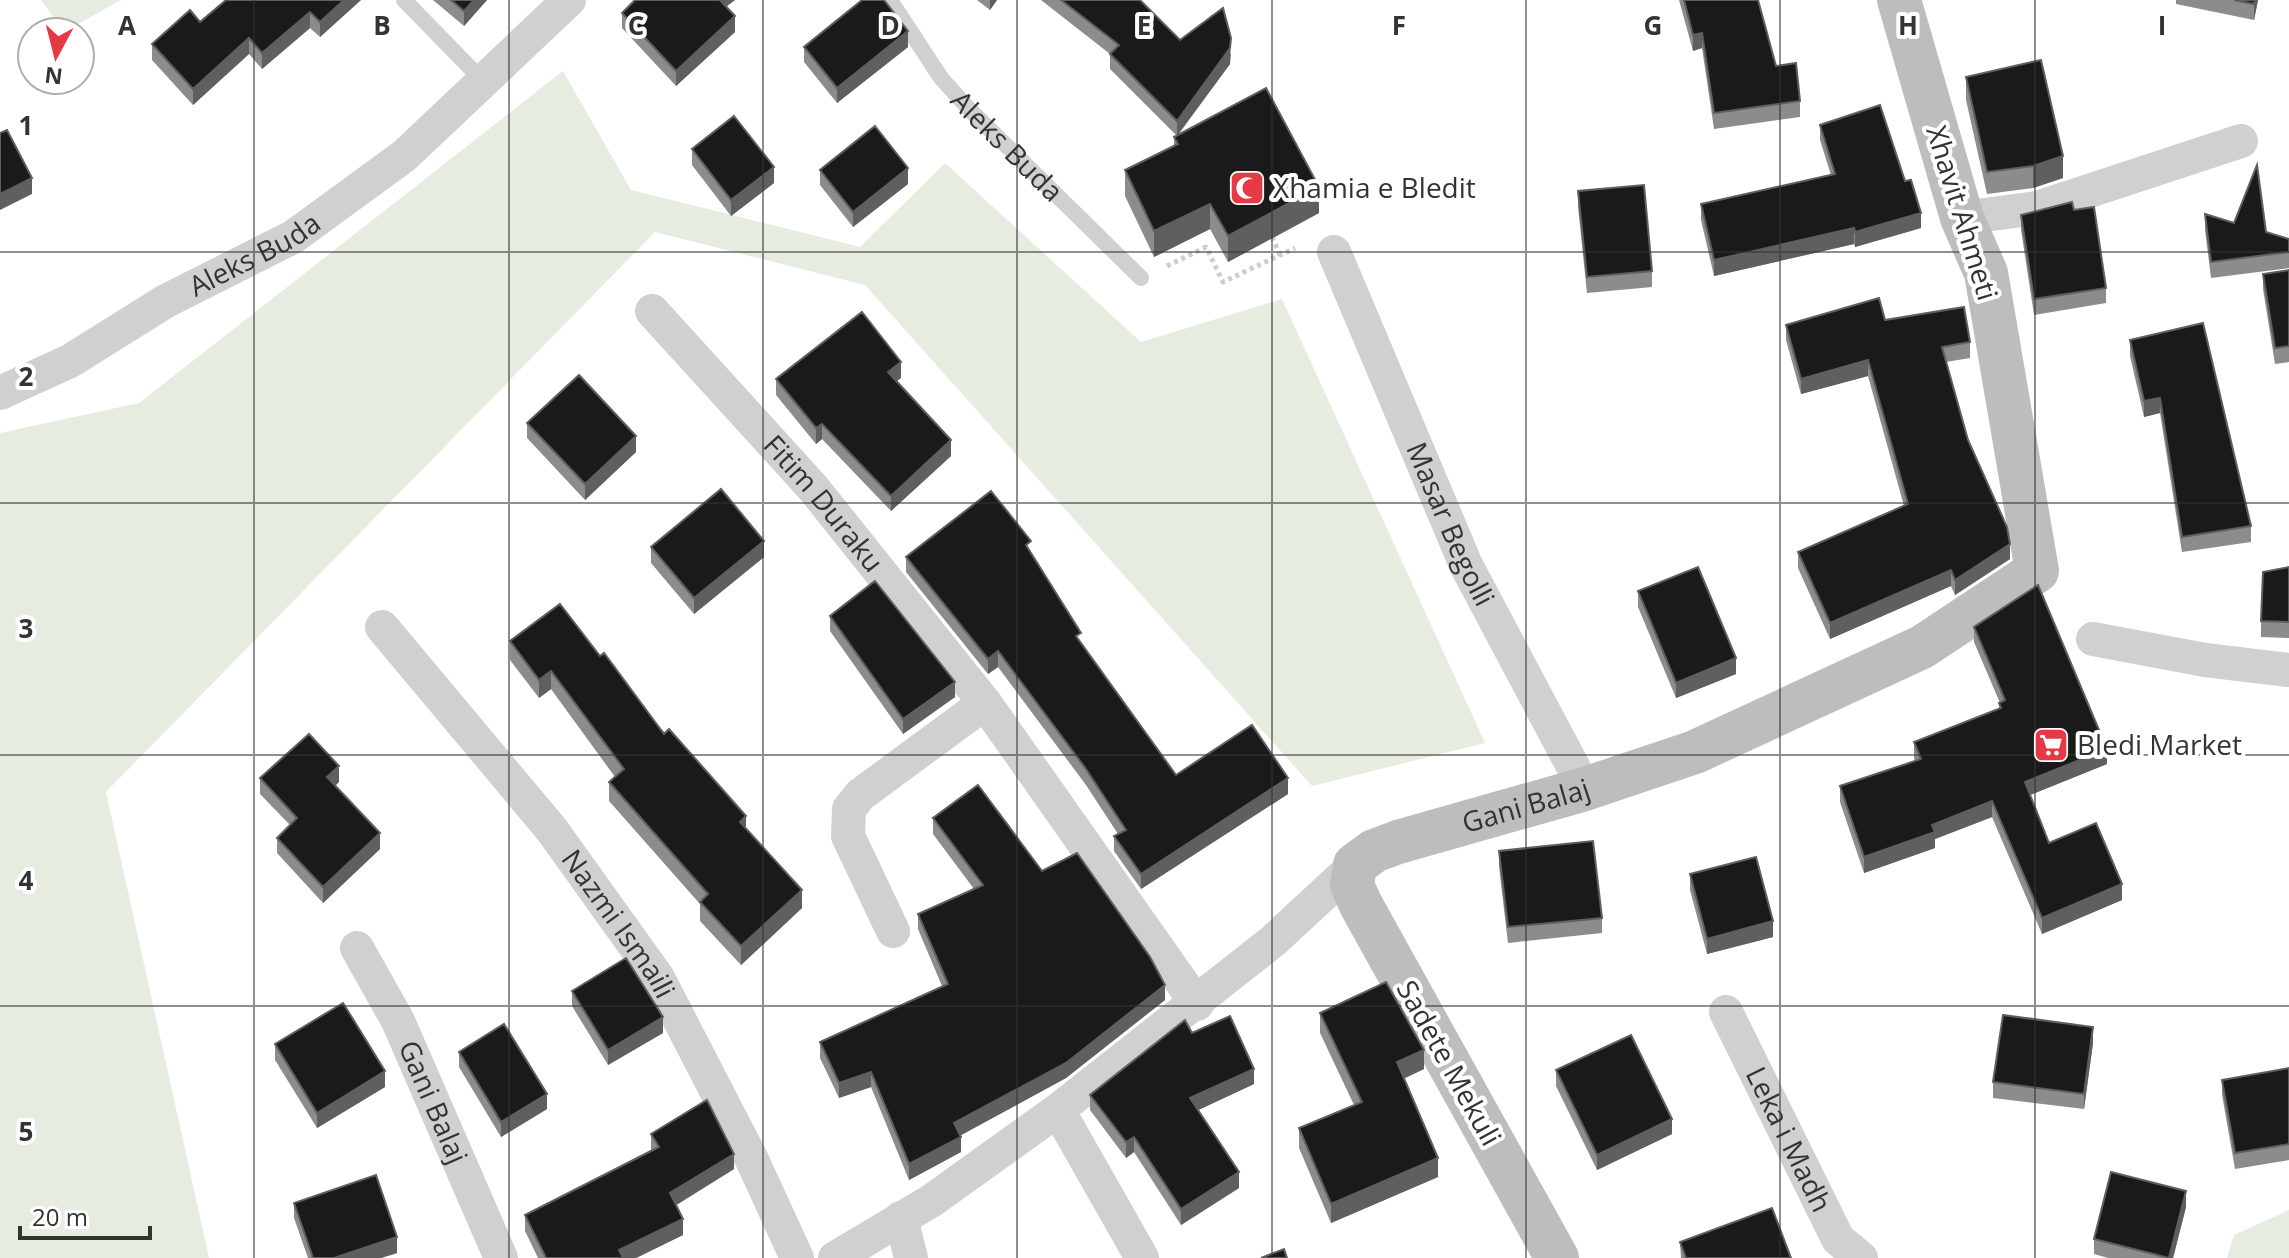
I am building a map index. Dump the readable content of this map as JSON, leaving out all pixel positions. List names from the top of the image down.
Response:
{
  "streets": {
    "street": [
      "Aleks Buda",
      "Xhavit Ahmeti",
      "Fitim Duraku",
      "Masar Begolli",
      "Gani Balaj",
      "Nazmi Ismaili",
      "Sadete Mekuli",
      "Leka i Madh"
    ]
  },
  "crossings": [
    ["Xhavit Ahmeti", "Gani Balaj"],
    ["Fitim Duraku", "Gani Balaj"],
    ["Masar Begolli", "Gani Balaj"],
    ["Gani Balaj", "Sadete Mekuli"]
  ],
  "places": {
    "mosque": ["Xhamia e Bledit"],
    "supermarket": ["Bledi Market"]
  },
  "scale_bar": "20 m",
  "north": "bottom",
  "grid": {
    "columns": [
      "A",
      "B",
      "C",
      "D",
      "E",
      "F",
      "G",
      "H",
      "I"
    ],
    "rows": [
      "1",
      "2",
      "3",
      "4",
      "5"
    ]
  }
}
